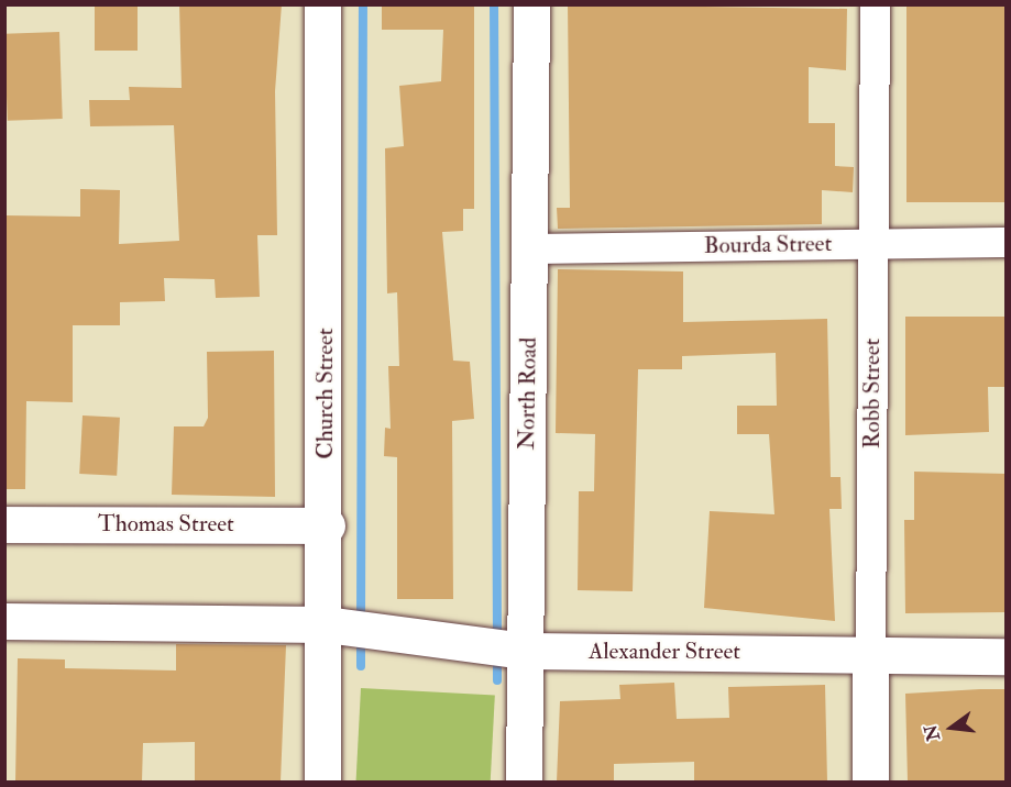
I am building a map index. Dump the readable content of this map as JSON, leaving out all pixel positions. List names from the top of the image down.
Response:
{
  "streets": {
    "street": [
      "Bourda Street",
      "Church Street",
      "North Road",
      "Robb Street",
      "Thomas Street",
      "Alexander Street"
    ]
  },
  "crossings": [
    ["Bourda Street", "North Road"],
    ["Bourda Street", "Robb Street"],
    ["Church Street", "Thomas Street"],
    ["Church Street", "Alexander Street"],
    ["North Road", "Alexander Street"],
    ["Robb Street", "Alexander Street"]
  ],
  "north": "left"
}
